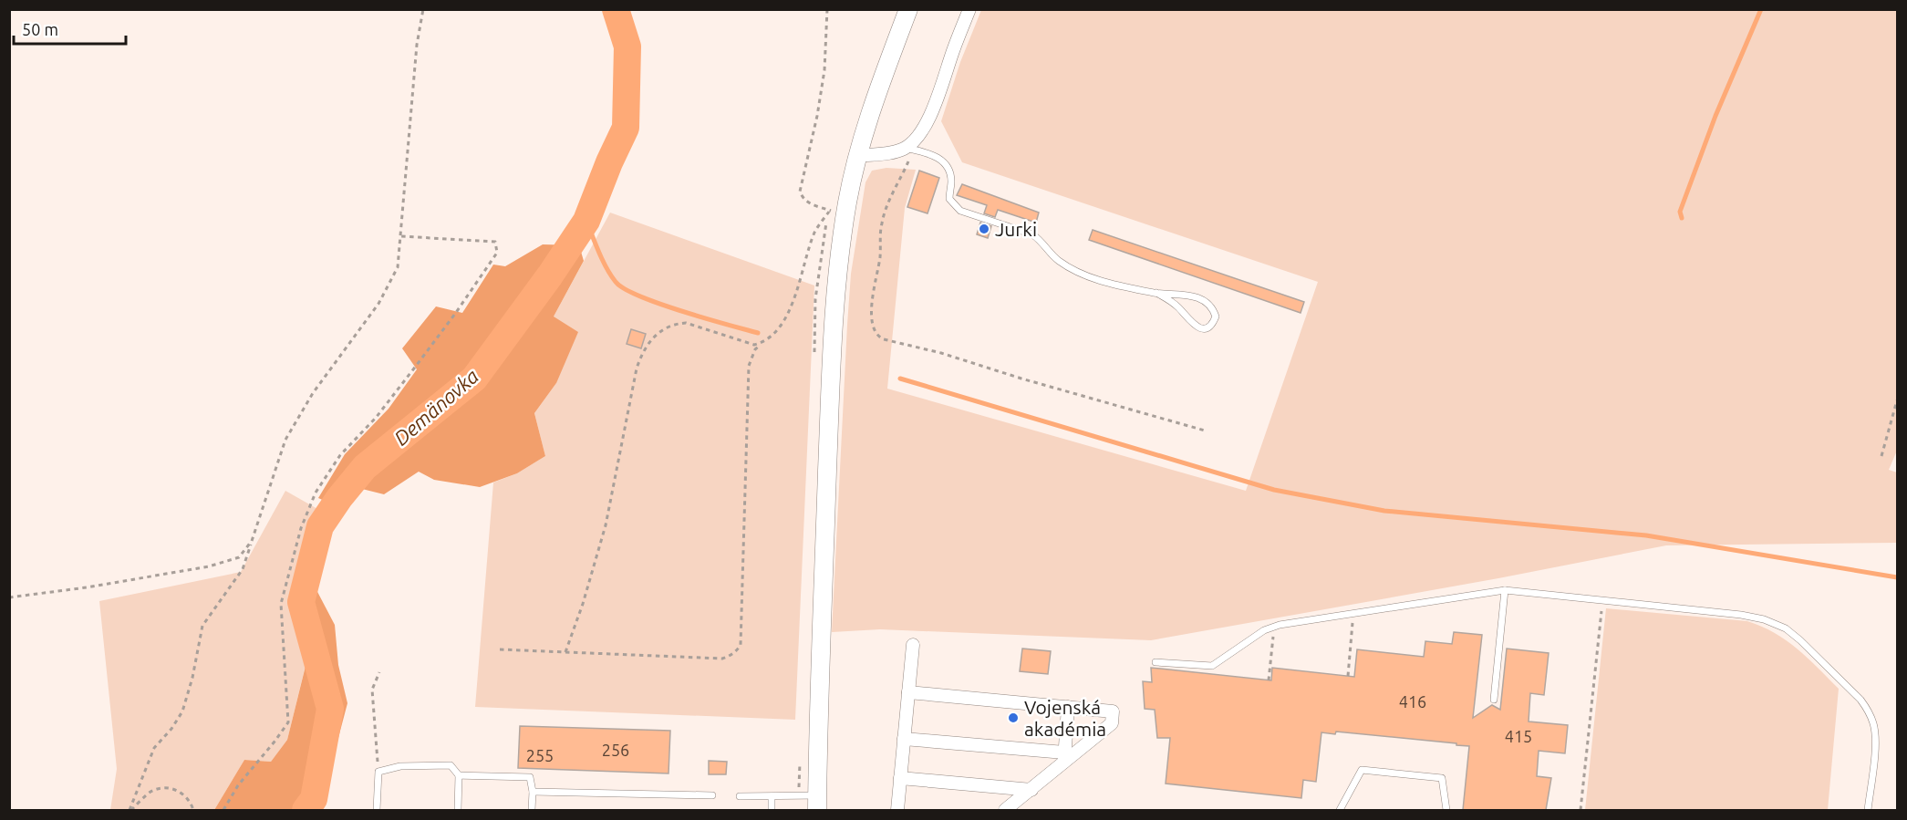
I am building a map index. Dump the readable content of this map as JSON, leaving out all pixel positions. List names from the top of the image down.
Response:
{
  "water": ["Demänovka"],
  "places": ["Jurki", "Vojenská akadémia"],
  "house_numbers": [
    "416",
    "415",
    "256",
    "255"
  ],
  "scale_bar": "50 m"
}
